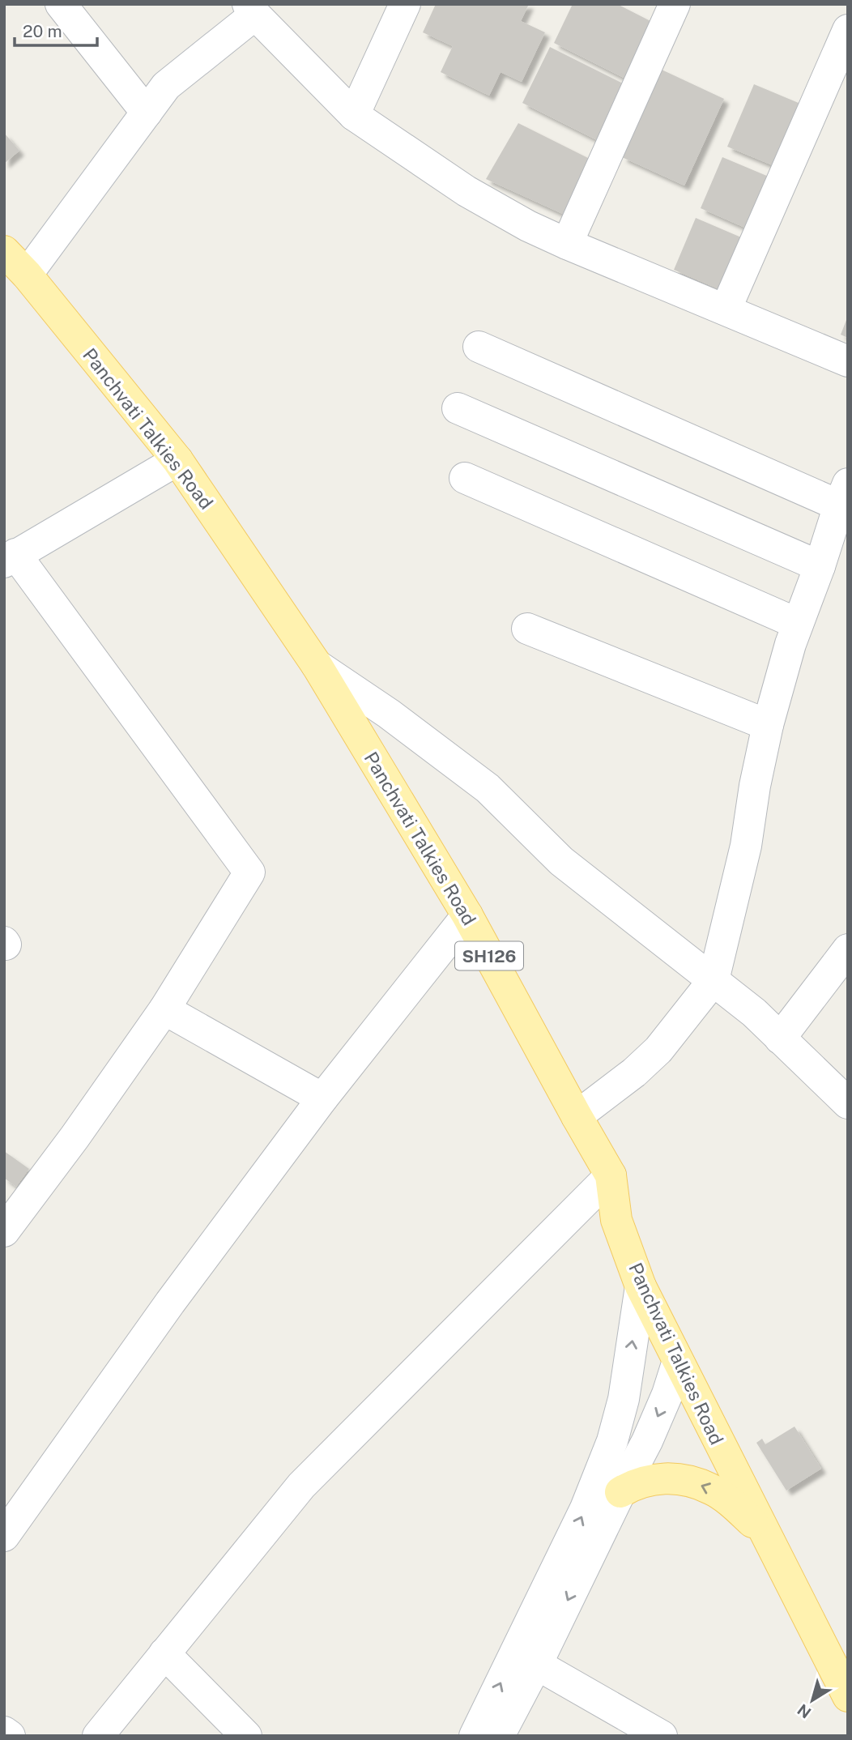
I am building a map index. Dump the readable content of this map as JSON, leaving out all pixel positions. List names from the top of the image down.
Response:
{
  "streets": {
    "main road": ["Panchvati Talkies Road", "SH126"]
  },
  "crossings": [
    ["Panchvati Talkies Road", "SH126"]
  ],
  "scale_bar": "20 m",
  "north": "bottom left"
}
